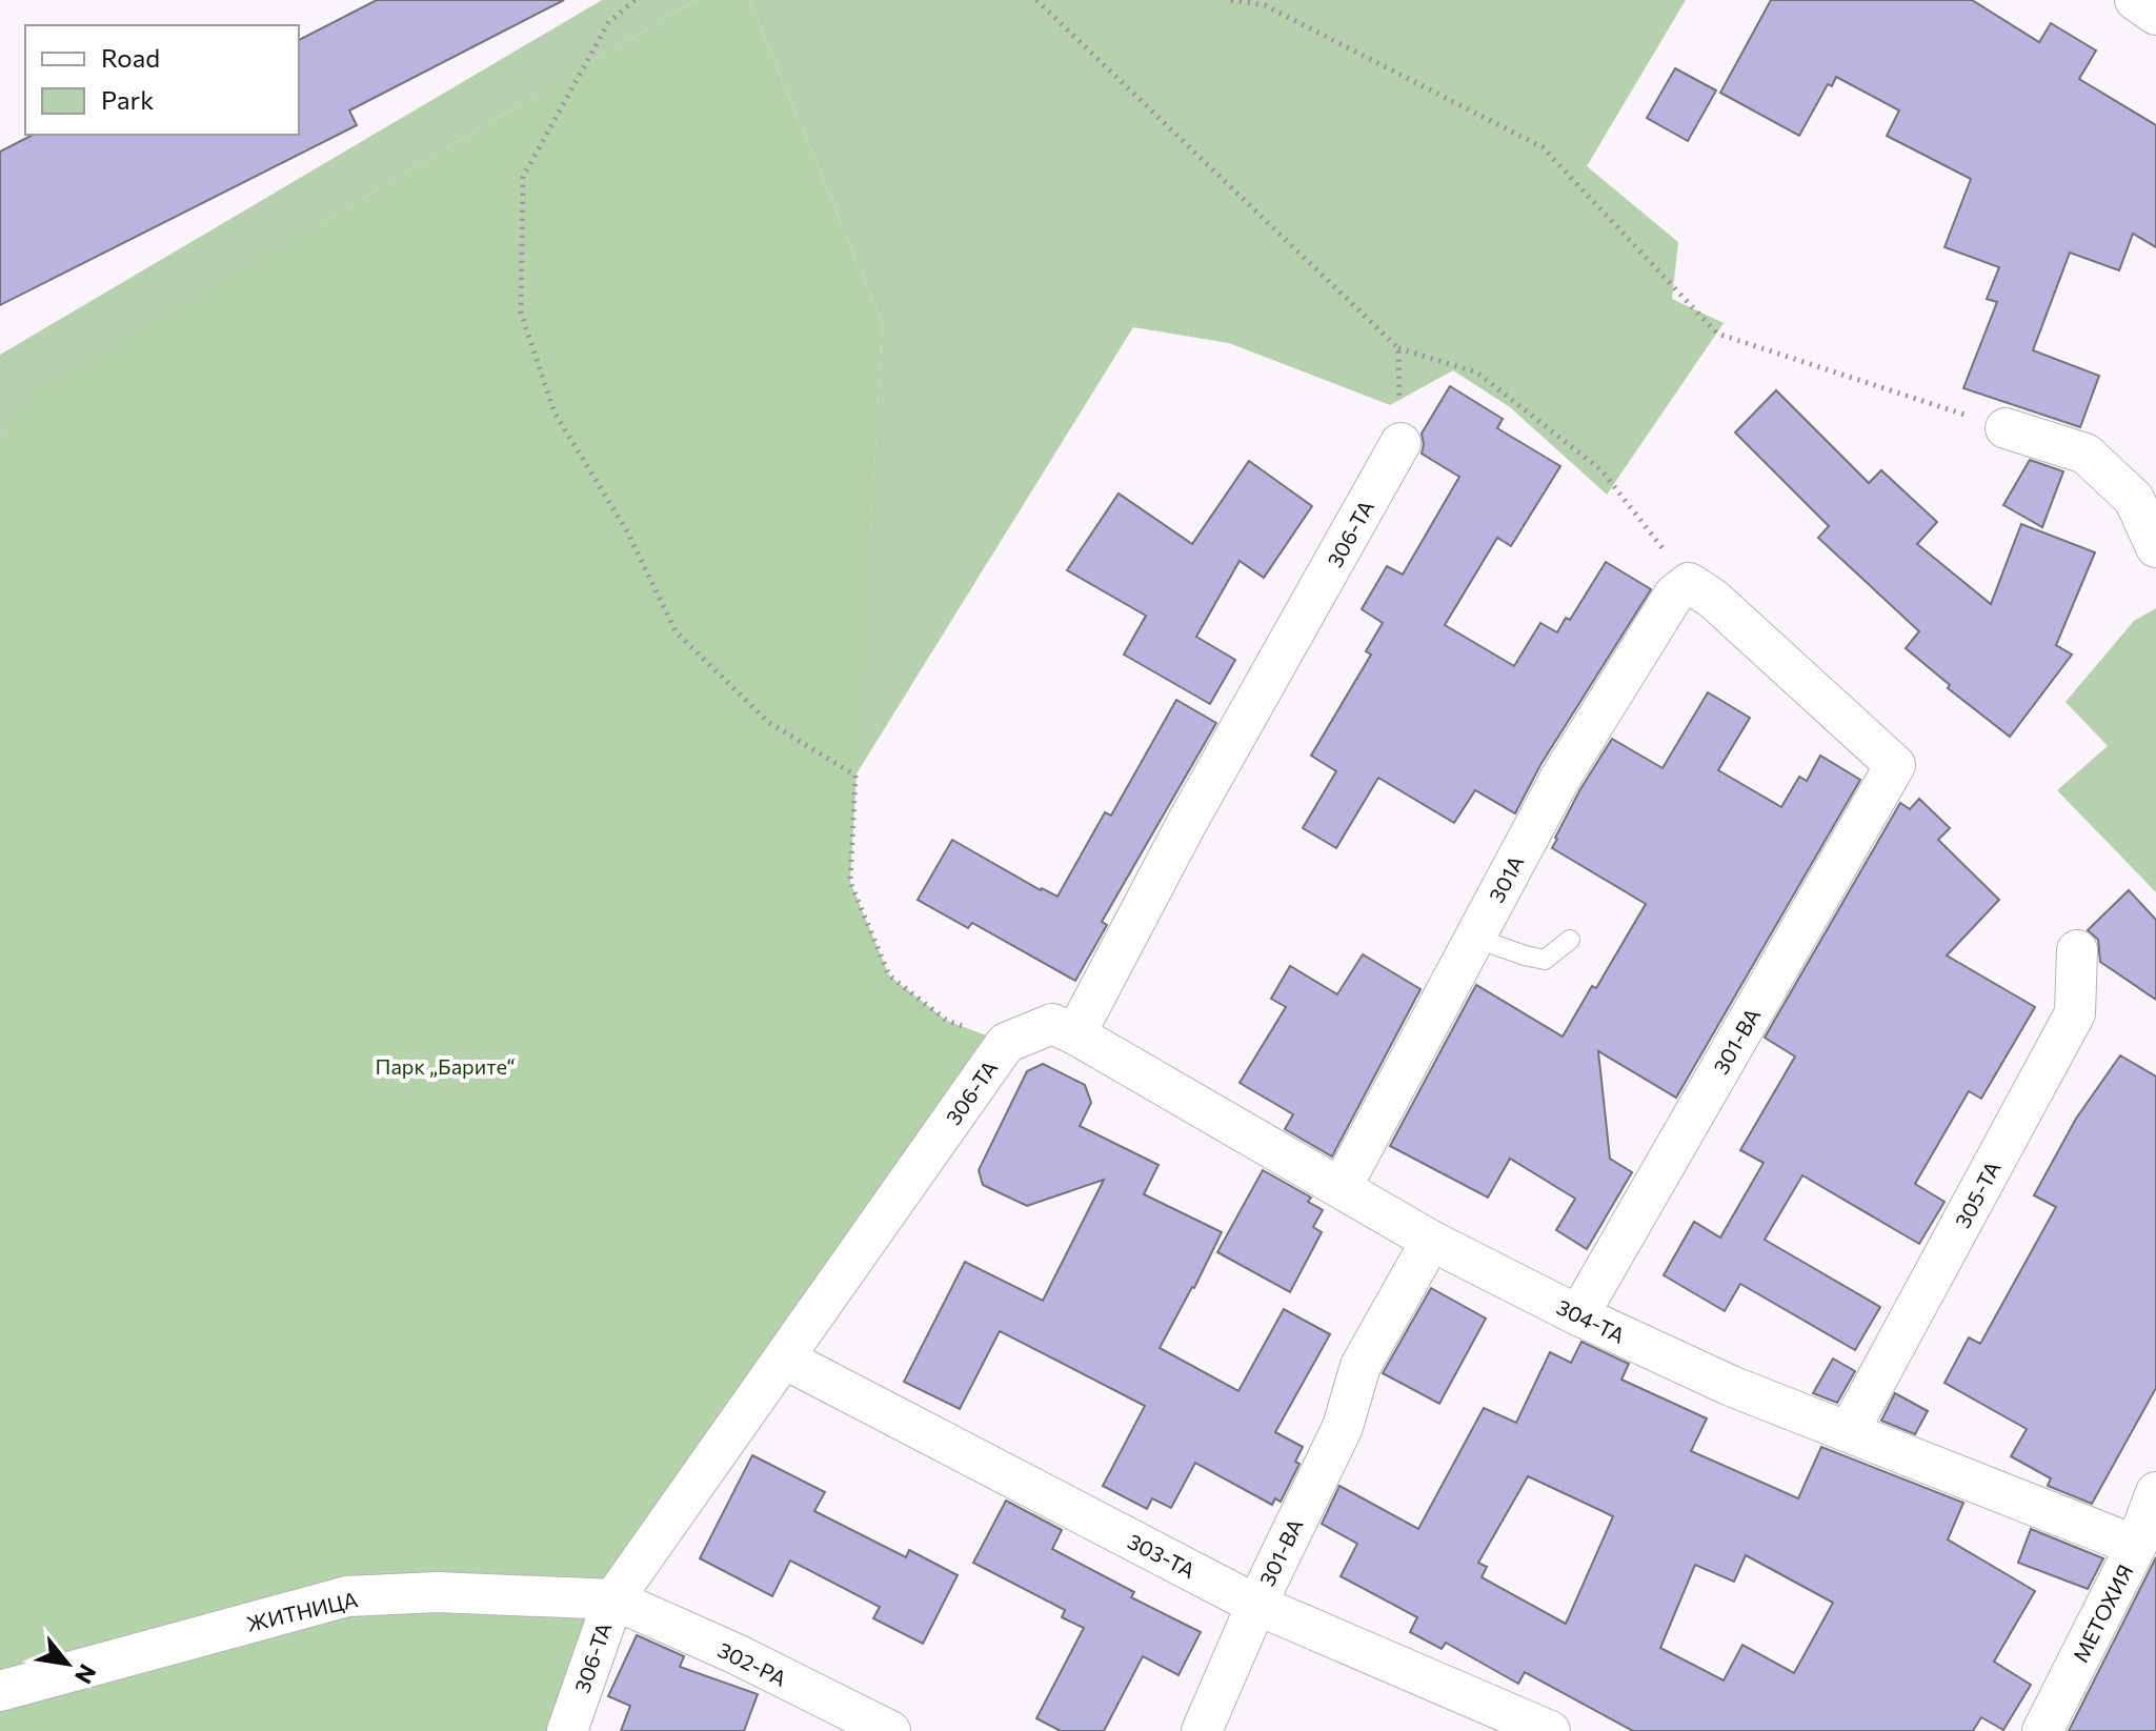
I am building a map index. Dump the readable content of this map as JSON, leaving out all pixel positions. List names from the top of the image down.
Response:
{
  "streets": {
    "street": [
      "306-ТА",
      "301А",
      "301-ВА",
      "305-ТА",
      "304-ТА",
      "303-ТА",
      "ЖИТНИЦА",
      "МЕТОХИЯ",
      "302-РА"
    ]
  },
  "crossings": [
    ["306-ТА", "304-ТА"],
    ["306-ТА", "303-ТА"],
    ["306-ТА", "ЖИТНИЦА"],
    ["306-ТА", "302-РА"],
    ["301А", "301-ВА"],
    ["301А", "304-ТА"],
    ["301-ВА", "304-ТА"],
    ["301-ВА", "303-ТА"],
    ["305-ТА", "304-ТА"],
    ["304-ТА", "МЕТОХИЯ"],
    ["ЖИТНИЦА", "302-РА"]
  ],
  "parks": ["Парк „Барите“"],
  "legend": ["Road", "Park"],
  "north": "bottom right"
}
